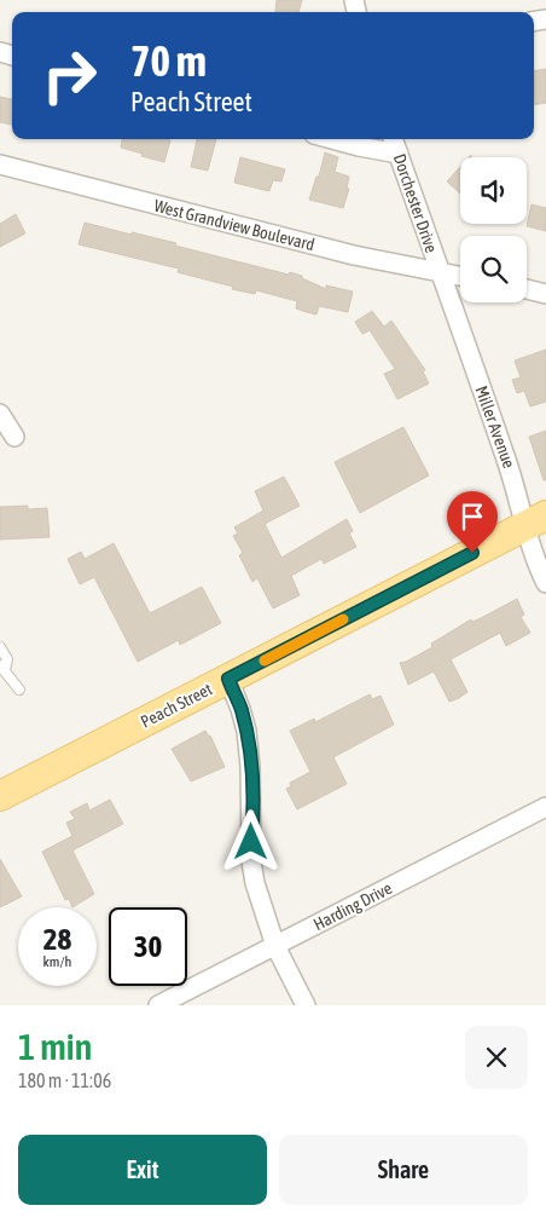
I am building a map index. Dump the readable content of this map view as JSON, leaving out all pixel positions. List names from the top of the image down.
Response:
{
  "streets": {
    "main road": ["Peach Street"],
    "street": [
      "Dorchester Drive",
      "West Grandview Boulevard",
      "Miller Avenue",
      "Harding Drive"
    ]
  },
  "crossings": [
    ["Dorchester Drive", "West Grandview Boulevard"],
    ["Dorchester Drive", "Miller Avenue"],
    ["West Grandview Boulevard", "Miller Avenue"],
    ["Miller Avenue", "Peach Street"]
  ],
  "page": {
    "turn": ["70 m", "Peach Street"],
    "speed": "28 km/h",
    "limit": "30",
    "heading": ["1 min", "180 m · 11:06"],
    "buttons": ["Exit", "Share"]
  }
}
